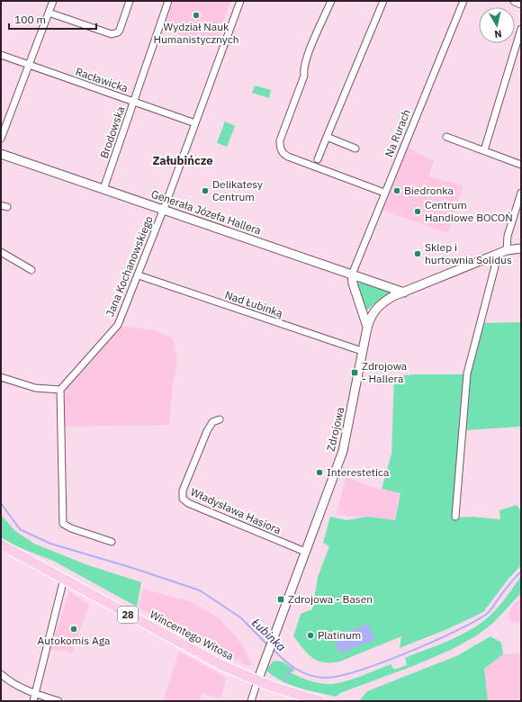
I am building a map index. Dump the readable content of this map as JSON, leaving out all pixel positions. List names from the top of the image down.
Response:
{
  "streets": {
    "main road": ["28", "Wincentego Witosa"],
    "street": [
      "Racławicka",
      "Brodowska",
      "Na Rurach",
      "Generała Józefa Hallera",
      "Jana Kochanowskiego",
      "Nad Łubinką",
      "Zdrojowa",
      "Władysława Hasiora"
    ]
  },
  "crossings": [
    ["Racławicka", "Brodowska"],
    ["Racławicka", "Jana Kochanowskiego"],
    ["Brodowska", "Generała Józefa Hallera"],
    ["Na Rurach", "Generała Józefa Hallera"],
    ["Generała Józefa Hallera", "Jana Kochanowskiego"],
    ["Generała Józefa Hallera", "Zdrojowa"],
    ["Jana Kochanowskiego", "Nad Łubinką"],
    ["Nad Łubinką", "Zdrojowa"],
    ["Zdrojowa", "Władysława Hasiora"],
    ["Zdrojowa", "Wincentego Witosa"]
  ],
  "districts": ["Załubińcze"],
  "water": ["Łubinka"],
  "places": {
    "other": [
      "Wydział Nauk Humanistycznych",
      "Delikatesy Centrum",
      "Biedronka",
      "Centrum Handlowe BOCOŃ",
      "Sklep i hurtownia Solidus",
      "Interestetica",
      "Autokomis Aga",
      "Platinum"
    ],
    "transit": ["Zdrojowa - Hallera", "Zdrojowa - Basen"]
  },
  "scale_bar": "100 m",
  "north": "bottom"
}
